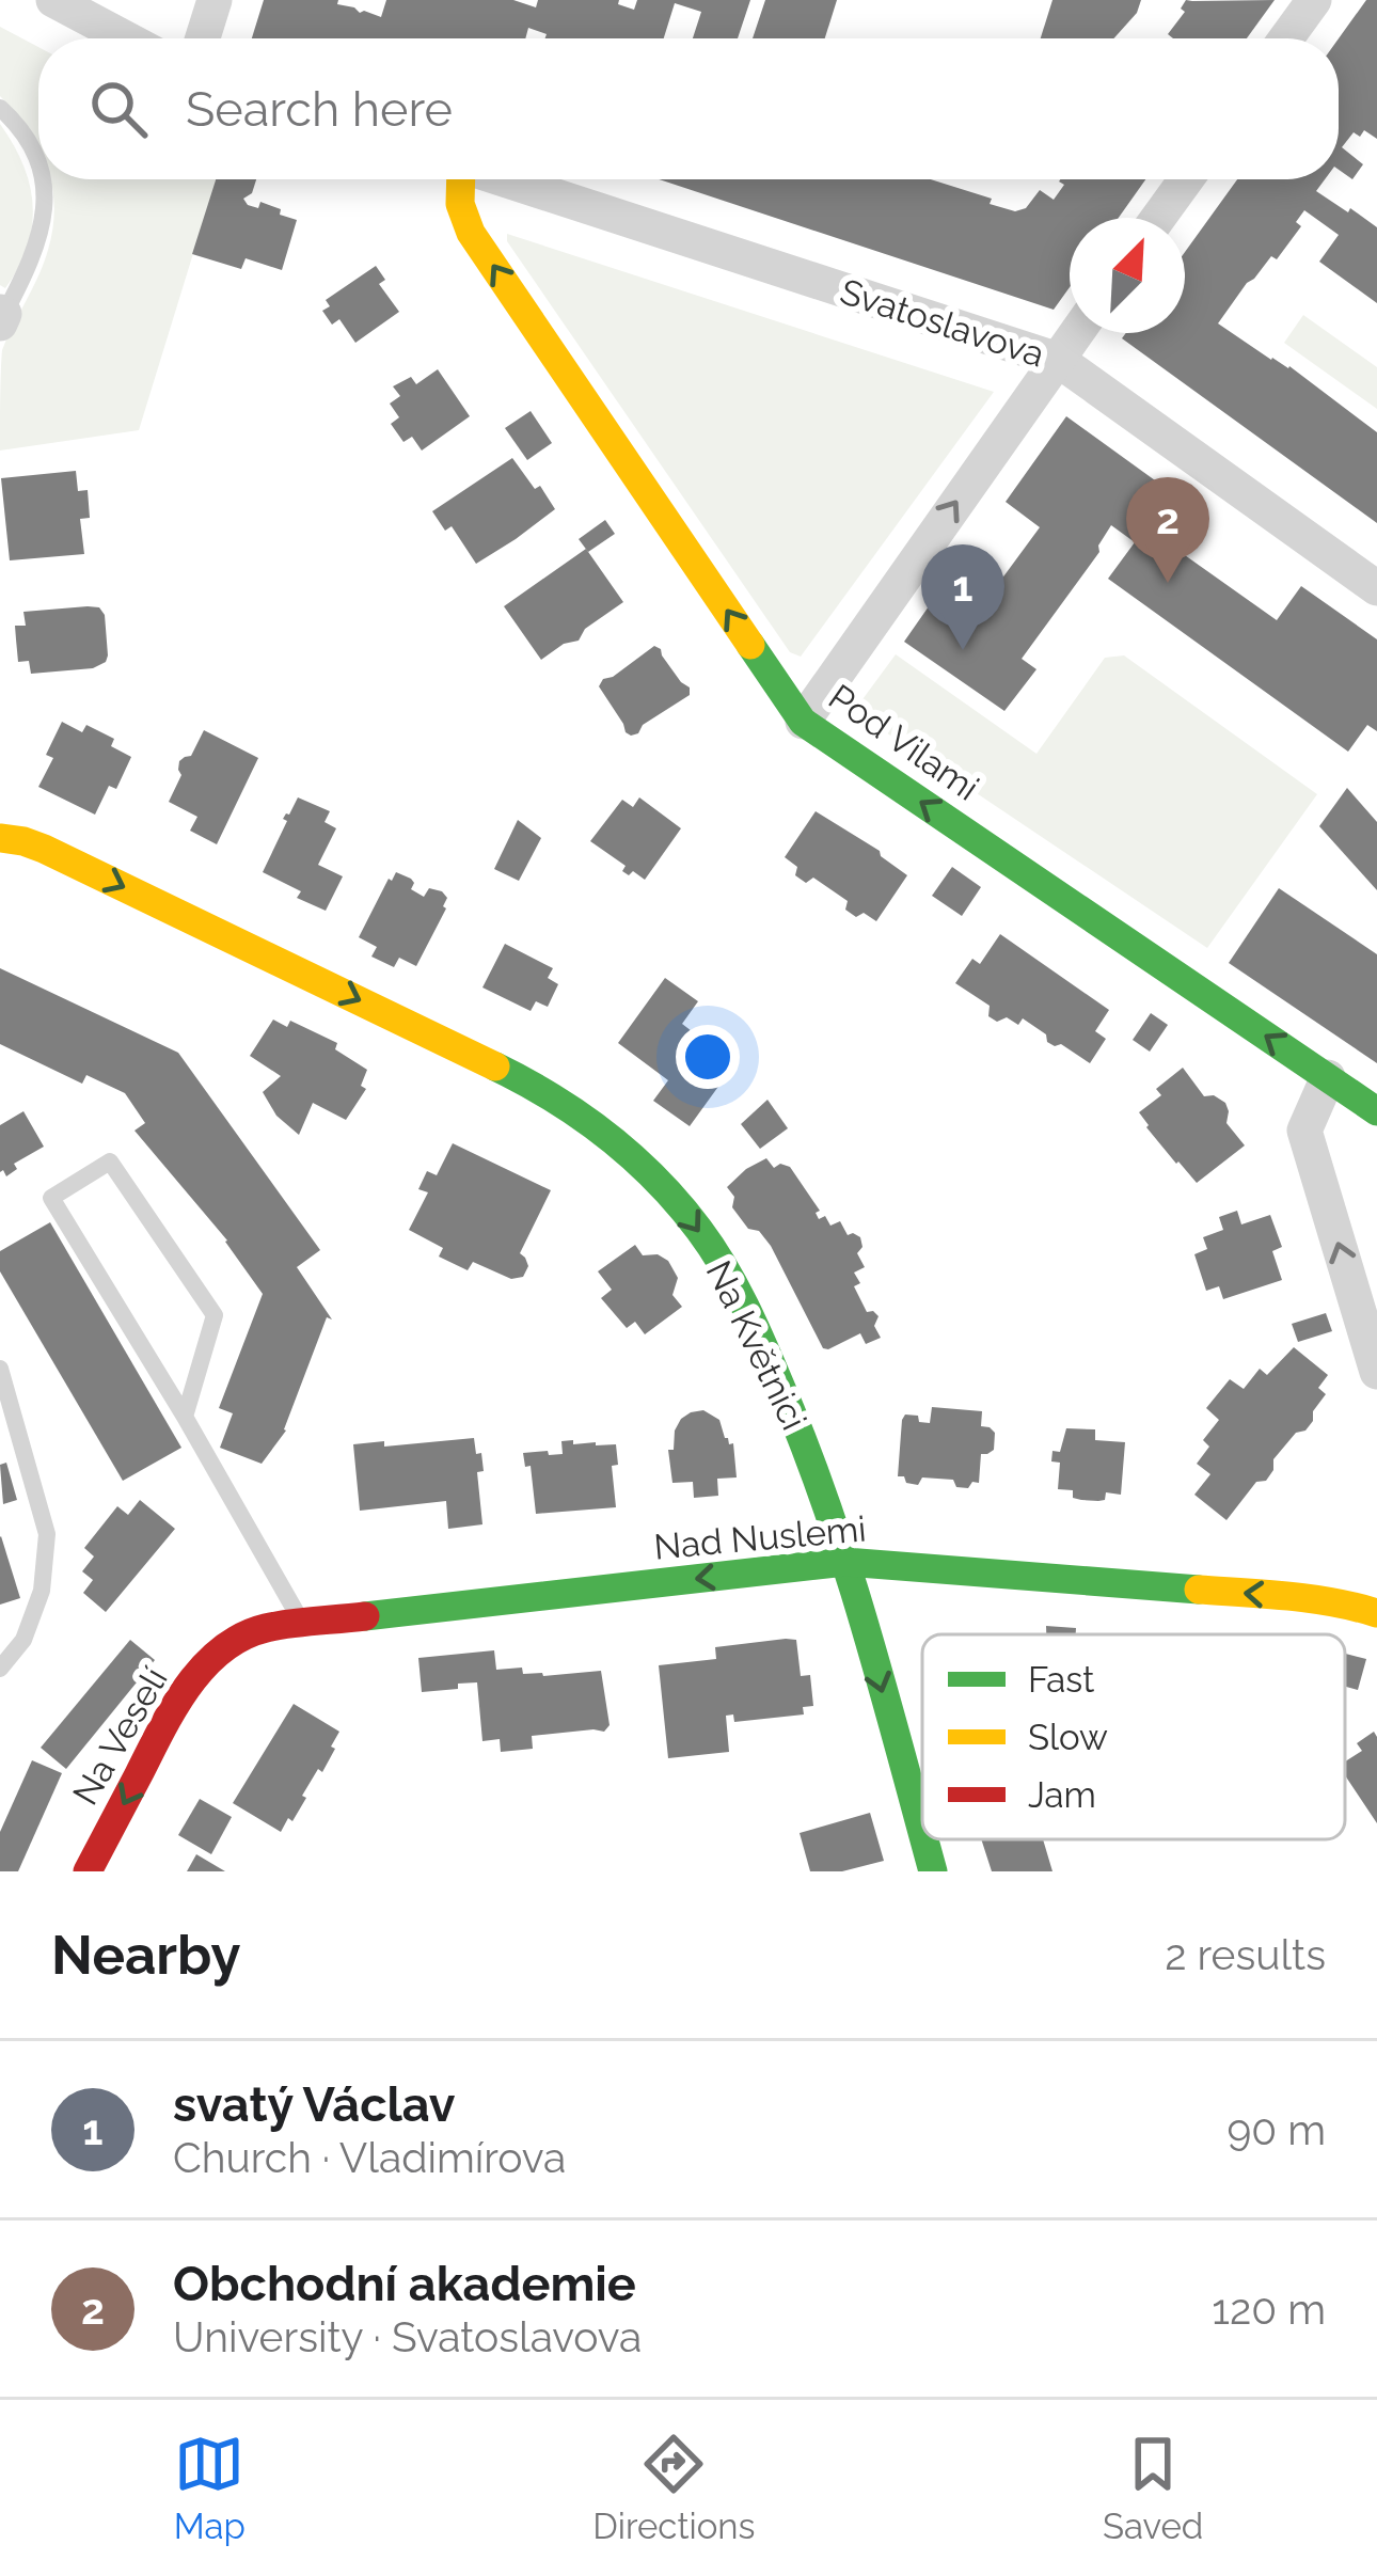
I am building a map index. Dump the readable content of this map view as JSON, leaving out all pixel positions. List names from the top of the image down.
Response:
{
  "streets": {
    "street": [
      "Svatoslavova",
      "Pod Vilami",
      "Na Květnici",
      "Nad Nuslemi",
      "Na Veselí"
    ]
  },
  "crossings": [
    ["Na Květnici", "Nad Nuslemi"],
    ["Nad Nuslemi", "Na Veselí"]
  ],
  "one_way": [
    "Pod Vilami",
    "Na Květnici",
    "Nad Nuslemi",
    "Na Veselí"
  ],
  "legend": ["Fast", "Slow", "Jam"],
  "north": "top right",
  "page": {
    "search": "Search here",
    "pins": ["2", "1"],
    "heading": ["Nearby", "2 results"],
    "list": [
      {
        "mark": "1",
        "name": "svatý Václav",
        "note": "Church · Vladimírova",
        "value": "90 m"
      },
      {
        "mark": "2",
        "name": "Obchodní akademie",
        "note": "University · Svatoslavova",
        "value": "120 m"
      }
    ],
    "nav": ["Map", "Directions", "Saved"]
  }
}
